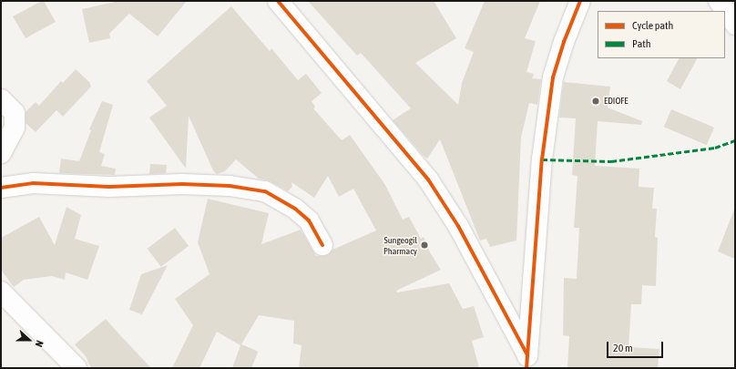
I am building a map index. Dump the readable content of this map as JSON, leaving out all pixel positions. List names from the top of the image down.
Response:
{
  "places": ["EDIOFE", "Sungeogil Pharmacy"],
  "legend": ["Cycle path", "Path"],
  "scale_bar": "20 m",
  "north": "right"
}
